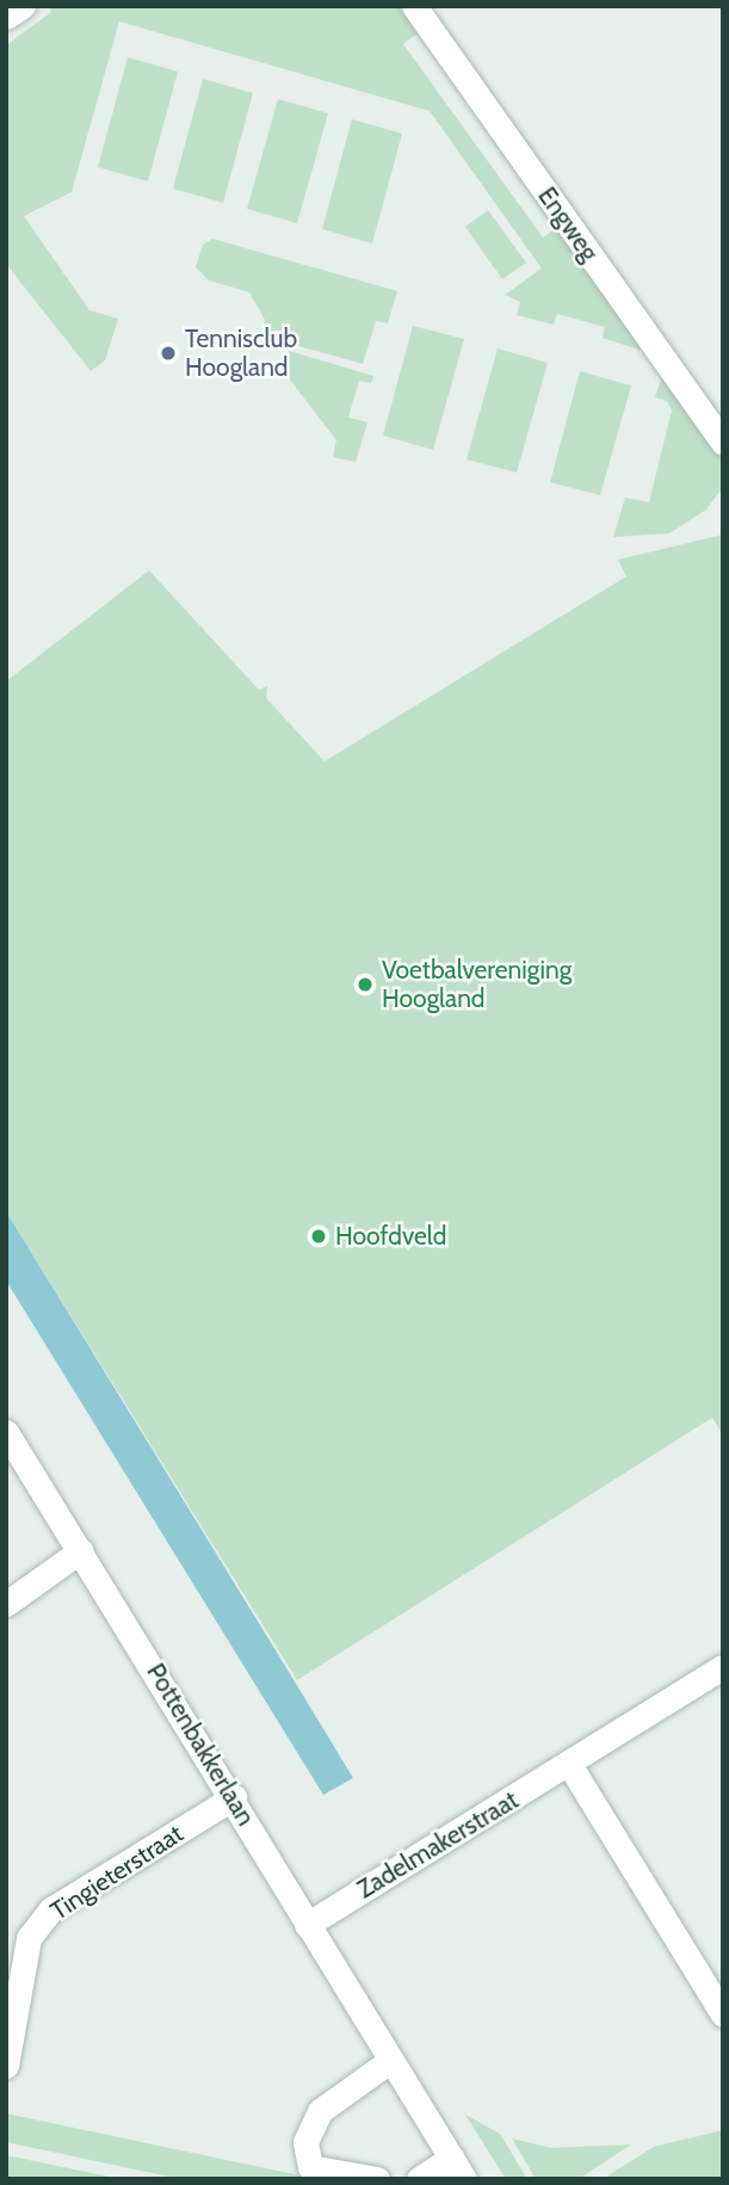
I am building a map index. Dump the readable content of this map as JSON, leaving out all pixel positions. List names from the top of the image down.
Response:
{
  "streets": {
    "street": [
      "Engweg",
      "Pottenbakkerlaan",
      "Zadelmakerstraat",
      "Tingieterstraat"
    ]
  },
  "crossings": [
    ["Pottenbakkerlaan", "Zadelmakerstraat"],
    ["Pottenbakkerlaan", "Tingieterstraat"]
  ],
  "places": ["Tennisclub Hoogland", "Voetbalvereniging Hoogland", "Hoofdveld"]
}
